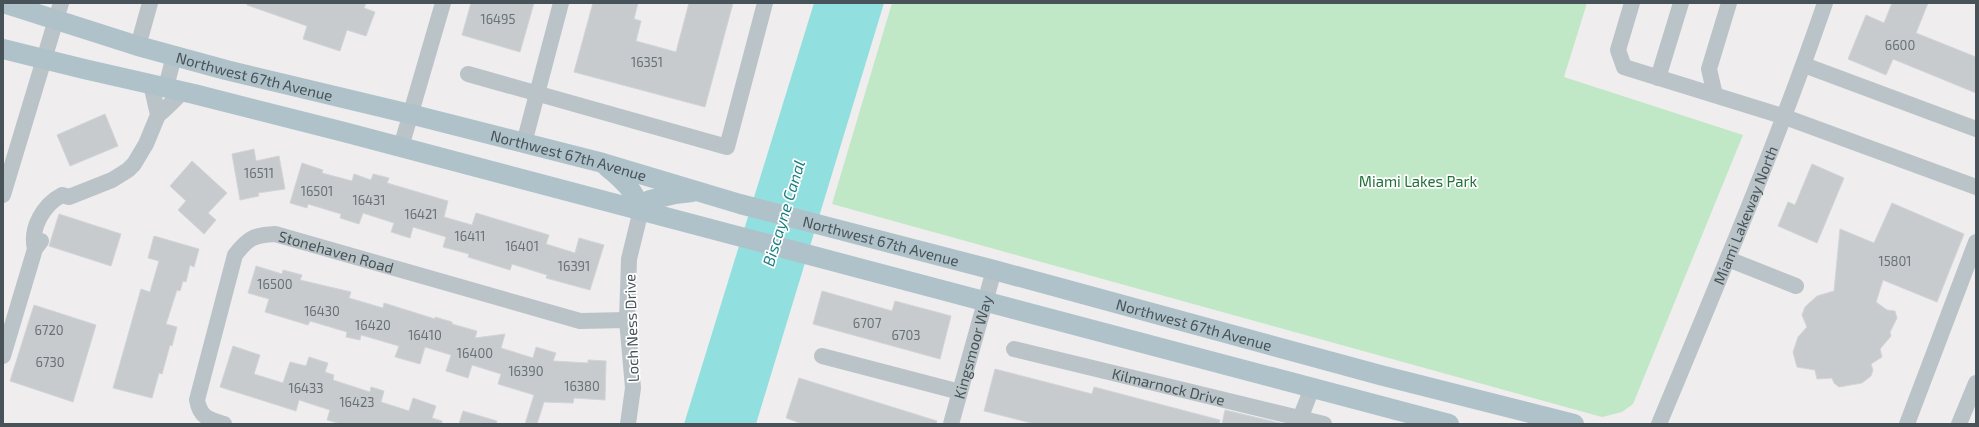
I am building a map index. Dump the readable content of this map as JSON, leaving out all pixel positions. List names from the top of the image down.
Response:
{
  "streets": {
    "main road": ["Northwest 67th Avenue"],
    "street": [
      "Miami Lakeway North",
      "Stonehaven Road",
      "Loch Ness Drive",
      "Kingsmoor Way",
      "Kilmarnock Drive"
    ]
  },
  "crossings": [
    ["Northwest 67th Avenue", "Loch Ness Drive"],
    ["Northwest 67th Avenue", "Kingsmoor Way"],
    ["Stonehaven Road", "Loch Ness Drive"]
  ],
  "water": ["Biscayne Canal"],
  "parks": ["Miami Lakes Park"],
  "house_numbers": [
    "16495",
    "6600",
    "16351",
    "16511",
    "16501",
    "16431",
    "16421",
    "16411",
    "16401",
    "15801",
    "16391",
    "16500",
    "16430",
    "6707",
    "16420",
    "6720",
    "16410",
    "6703",
    "16400",
    "6730",
    "16390",
    "16380",
    "16433",
    "16423"
  ]
}
